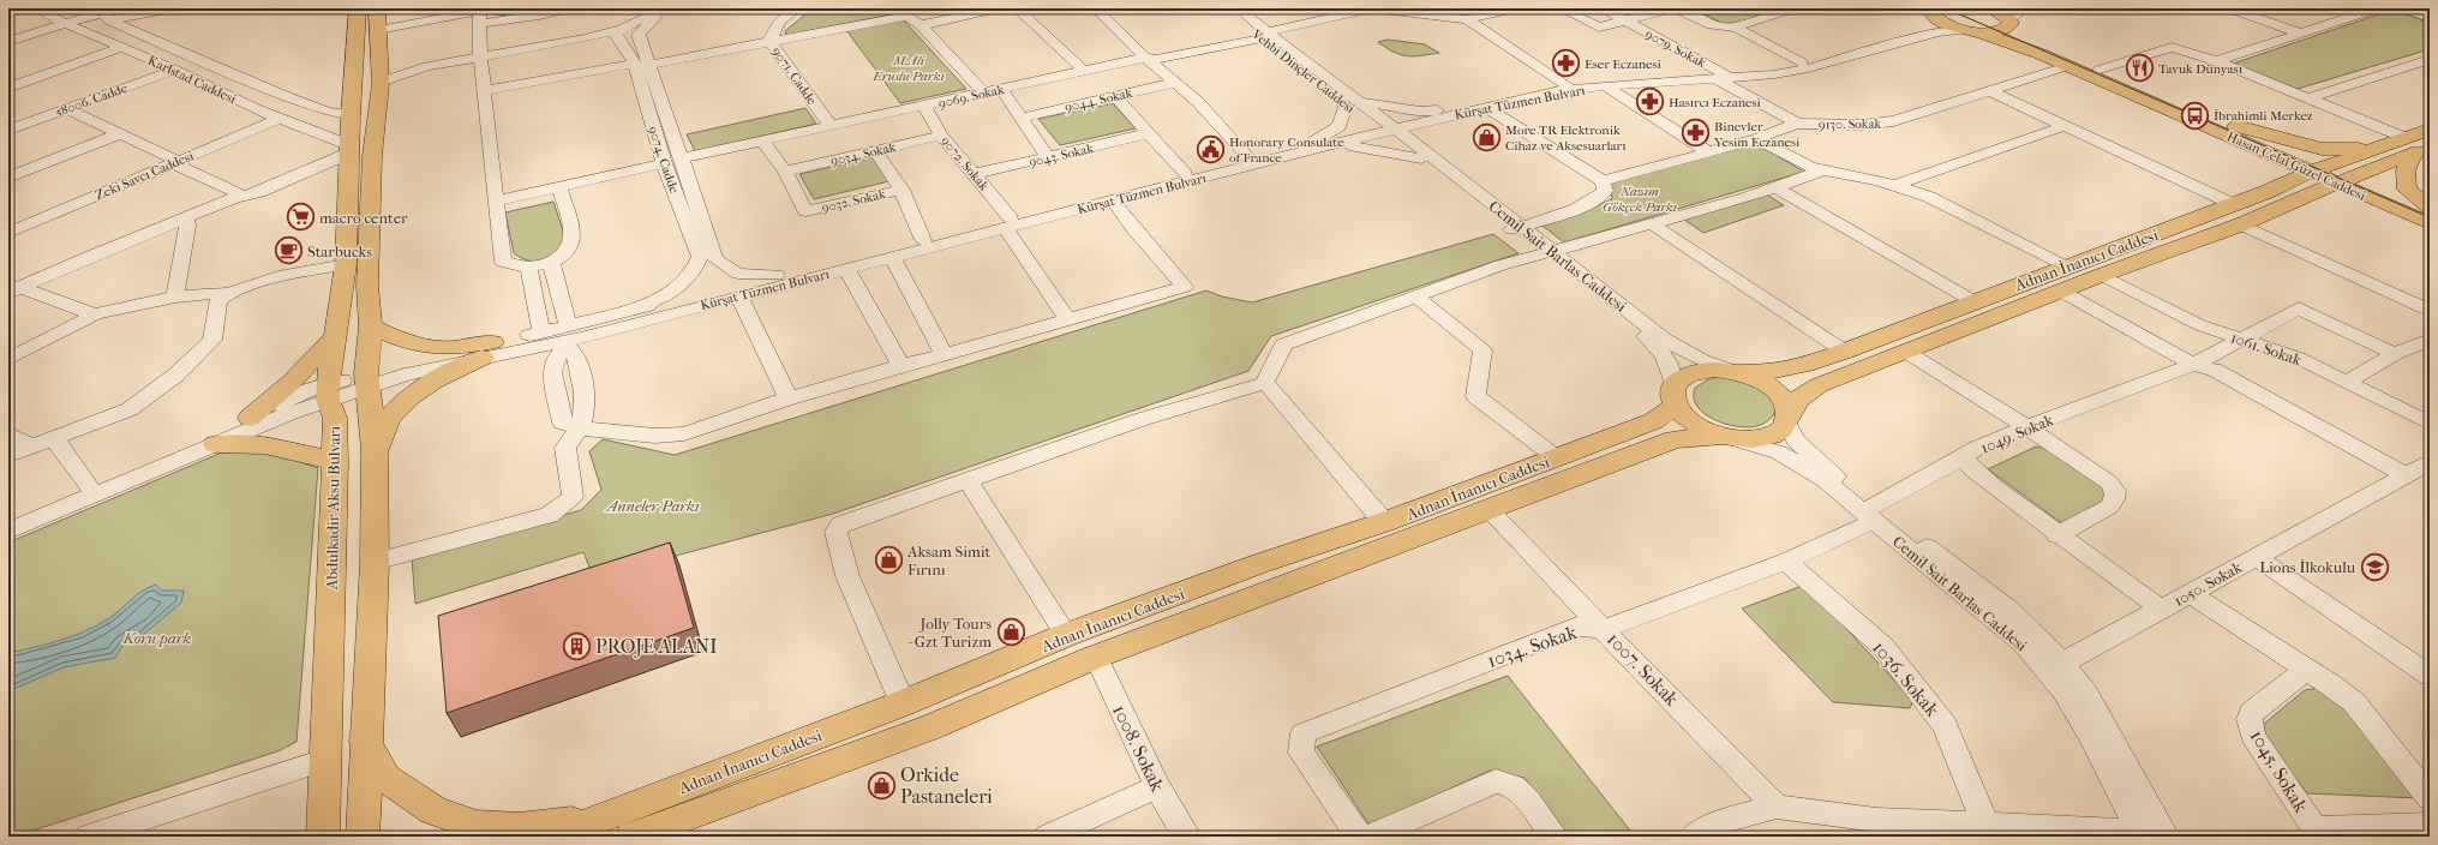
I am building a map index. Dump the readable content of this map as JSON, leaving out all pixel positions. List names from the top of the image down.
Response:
{
  "streets": {
    "main road": ["Hasan Celal Güzel Caddesi", "Adnan İnanıcı Caddesi", "Abdulkadir Aksu Bulvarı"],
    "street": [
      "9079. Sokak",
      "Vehbi Dinçler Caddesi",
      "9071. Cadde",
      "Karlstad Caddesi",
      "9069. Sokak",
      "58006. Cadde",
      "9044. Sokak",
      "Kürşat Tüzmen Bulvarı",
      "9130. Sokak",
      "9034. Sokak",
      "9043. Sokak",
      "9074. Cadde",
      "9072. Sokak",
      "Zeki Savcı Caddesi",
      "9032. Sokak",
      "Cemil Sait Barlas Caddesi",
      "1061. Sokak",
      "1049. Sokak",
      "1050. Sokak",
      "1034. Sokak",
      "1007. Sokak",
      "1036. Sokak",
      "1008. Sokak",
      "1045. Sokak"
    ]
  },
  "crossings": [
    ["9079. Sokak", "Kürşat Tüzmen Bulvarı"],
    ["9079. Sokak", "9130. Sokak"],
    ["Vehbi Dinçler Caddesi", "9069. Sokak"],
    ["Vehbi Dinçler Caddesi", "Kürşat Tüzmen Bulvarı"],
    ["Vehbi Dinçler Caddesi", "Cemil Sait Barlas Caddesi"],
    ["9071. Cadde", "9069. Sokak"],
    ["Karlstad Caddesi", "58006. Cadde"],
    ["Karlstad Caddesi", "Zeki Savcı Caddesi"],
    ["Karlstad Caddesi", "Abdulkadir Aksu Bulvarı"],
    ["9069. Sokak", "9074. Cadde"],
    ["9069. Sokak", "9072. Sokak"],
    ["Kürşat Tüzmen Bulvarı", "9074. Cadde"],
    ["Kürşat Tüzmen Bulvarı", "9072. Sokak"],
    ["Kürşat Tüzmen Bulvarı", "Hasan Celal Güzel Caddesi"],
    ["Kürşat Tüzmen Bulvarı", "Cemil Sait Barlas Caddesi"],
    ["Kürşat Tüzmen Bulvarı", "Abdulkadir Aksu Bulvarı"],
    ["9130. Sokak", "Hasan Celal Güzel Caddesi"],
    ["9034. Sokak", "9072. Sokak"],
    ["9034. Sokak", "9032. Sokak"],
    ["9043. Sokak", "9072. Sokak"],
    ["Hasan Celal Güzel Caddesi", "Adnan İnanıcı Caddesi"],
    ["Cemil Sait Barlas Caddesi", "Adnan İnanıcı Caddesi"],
    ["Cemil Sait Barlas Caddesi", "1050. Sokak"],
    ["Cemil Sait Barlas Caddesi", "1034. Sokak"],
    ["Adnan İnanıcı Caddesi", "1061. Sokak"],
    ["Adnan İnanıcı Caddesi", "1007. Sokak"],
    ["Adnan İnanıcı Caddesi", "1008. Sokak"],
    ["1061. Sokak", "1049. Sokak"],
    ["1049. Sokak", "1050. Sokak"],
    ["1049. Sokak", "1034. Sokak"],
    ["1034. Sokak", "1007. Sokak"],
    ["1034. Sokak", "1036. Sokak"]
  ],
  "parks": [
    "M.Ali Eruslu Parkı",
    "Nazım Gökçek Parkı",
    "Anneler Parkı",
    "Koru park"
  ],
  "places": {
    "pharmacy": ["Eser Eczanesi", "Hasırcı Eczanesi", "Binevler Yesim Eczanesi"],
    "restaurant": ["Tavuk Dünyası"],
    "bus stop": ["İbrahimli Merkez"],
    "shop": [
      "More TR Elektronik Cihaz ve Aksesuarları",
      "Aksam Simit Fırını",
      "Jolly Tours - Gzt Turizm",
      "Orkide Pastaneleri"
    ],
    "public building": ["Honorary Consulate of France"],
    "supermarket": ["macro center"],
    "cafe": ["Starbucks"],
    "school or university": ["Lions İlkokulu"],
    "building": ["PROJE ALANI"]
  }
}
